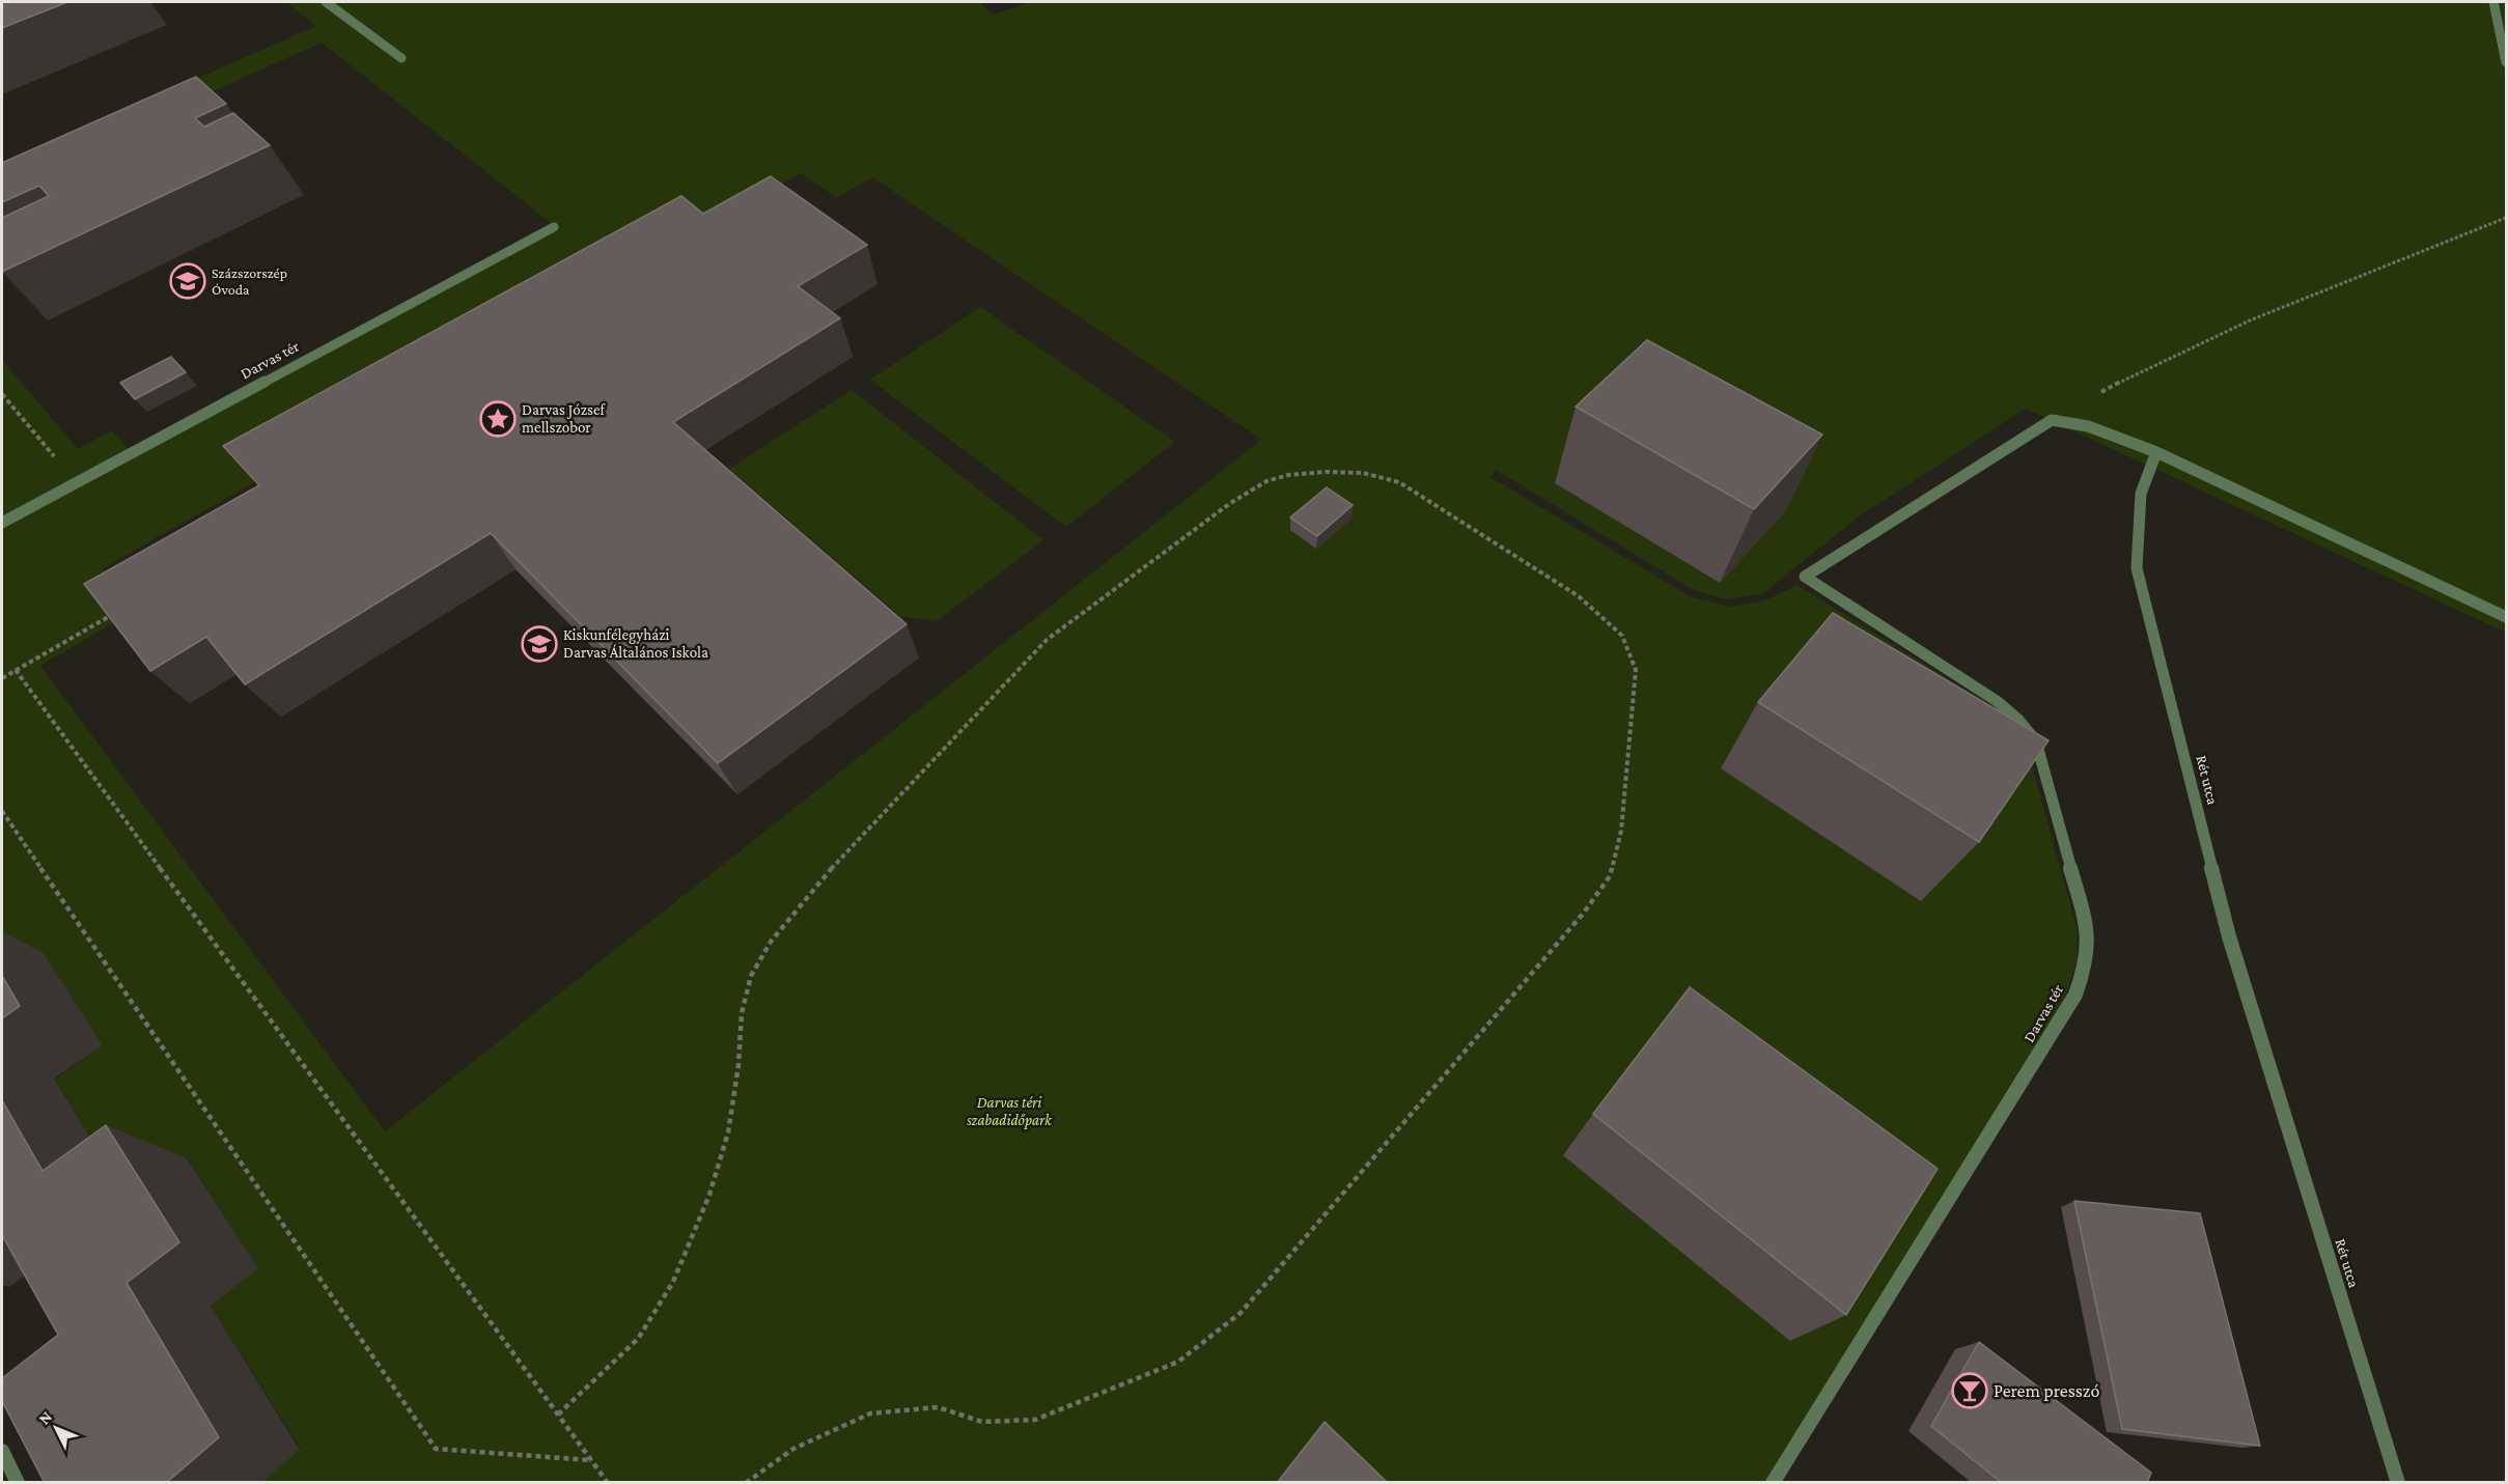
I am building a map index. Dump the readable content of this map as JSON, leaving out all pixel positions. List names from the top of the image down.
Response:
{
  "streets": {
    "street": ["Darvas tér", "Rét utca"]
  },
  "parks": ["Darvas téri szabadidőpark"],
  "places": {
    "school or university": ["Százszorszép Óvoda", "Kiskunfélegyházi Darvas Általános Iskola"],
    "place": ["Darvas József mellszobor"],
    "bar": ["Perem presszó"]
  },
  "north": "top left"
}
